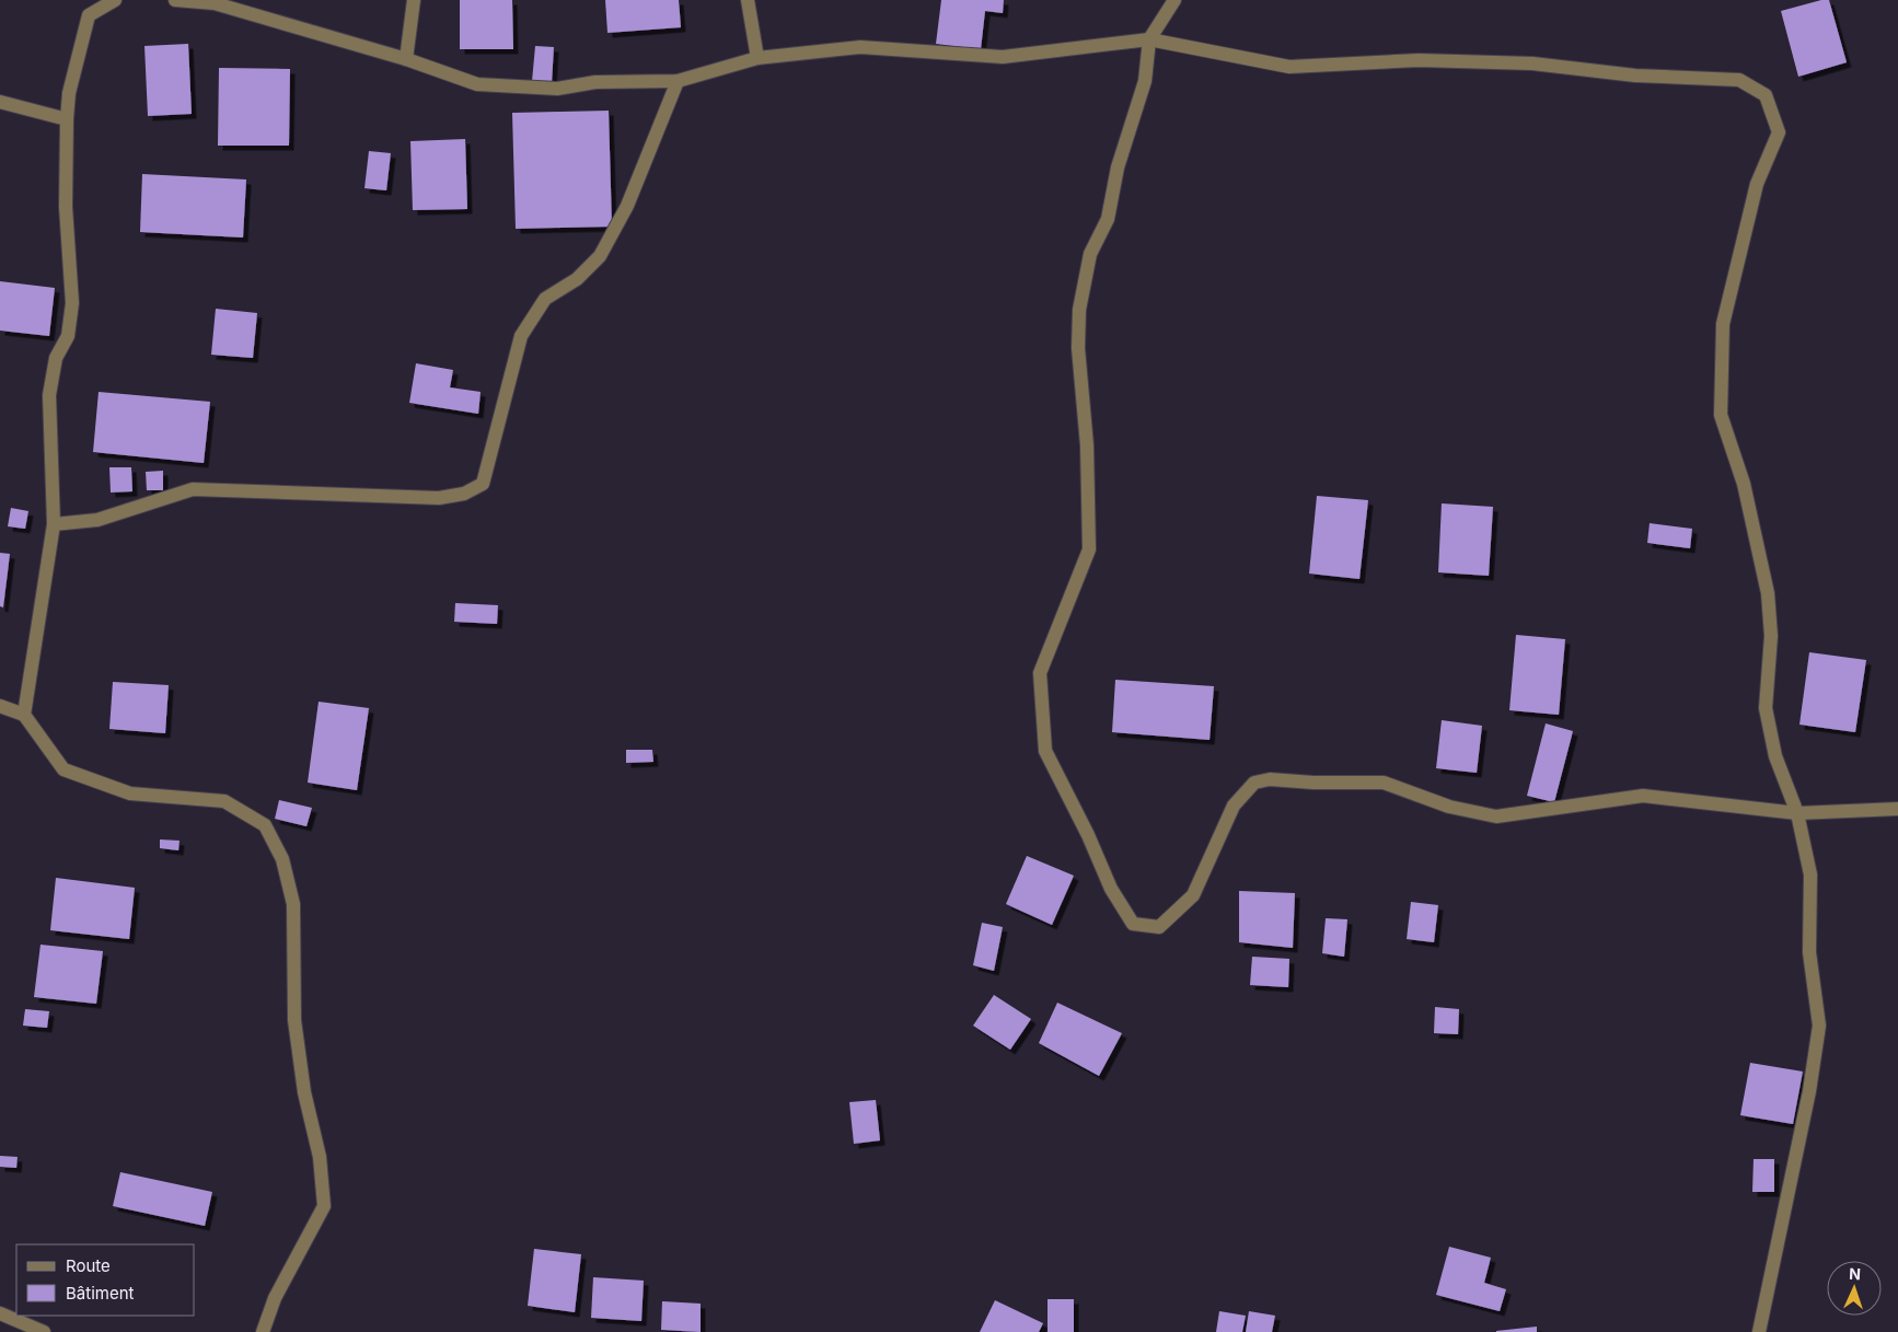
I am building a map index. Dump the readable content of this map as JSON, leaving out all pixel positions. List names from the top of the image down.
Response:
{
  "legend": ["Route", "Bâtiment"],
  "north": "top"
}
